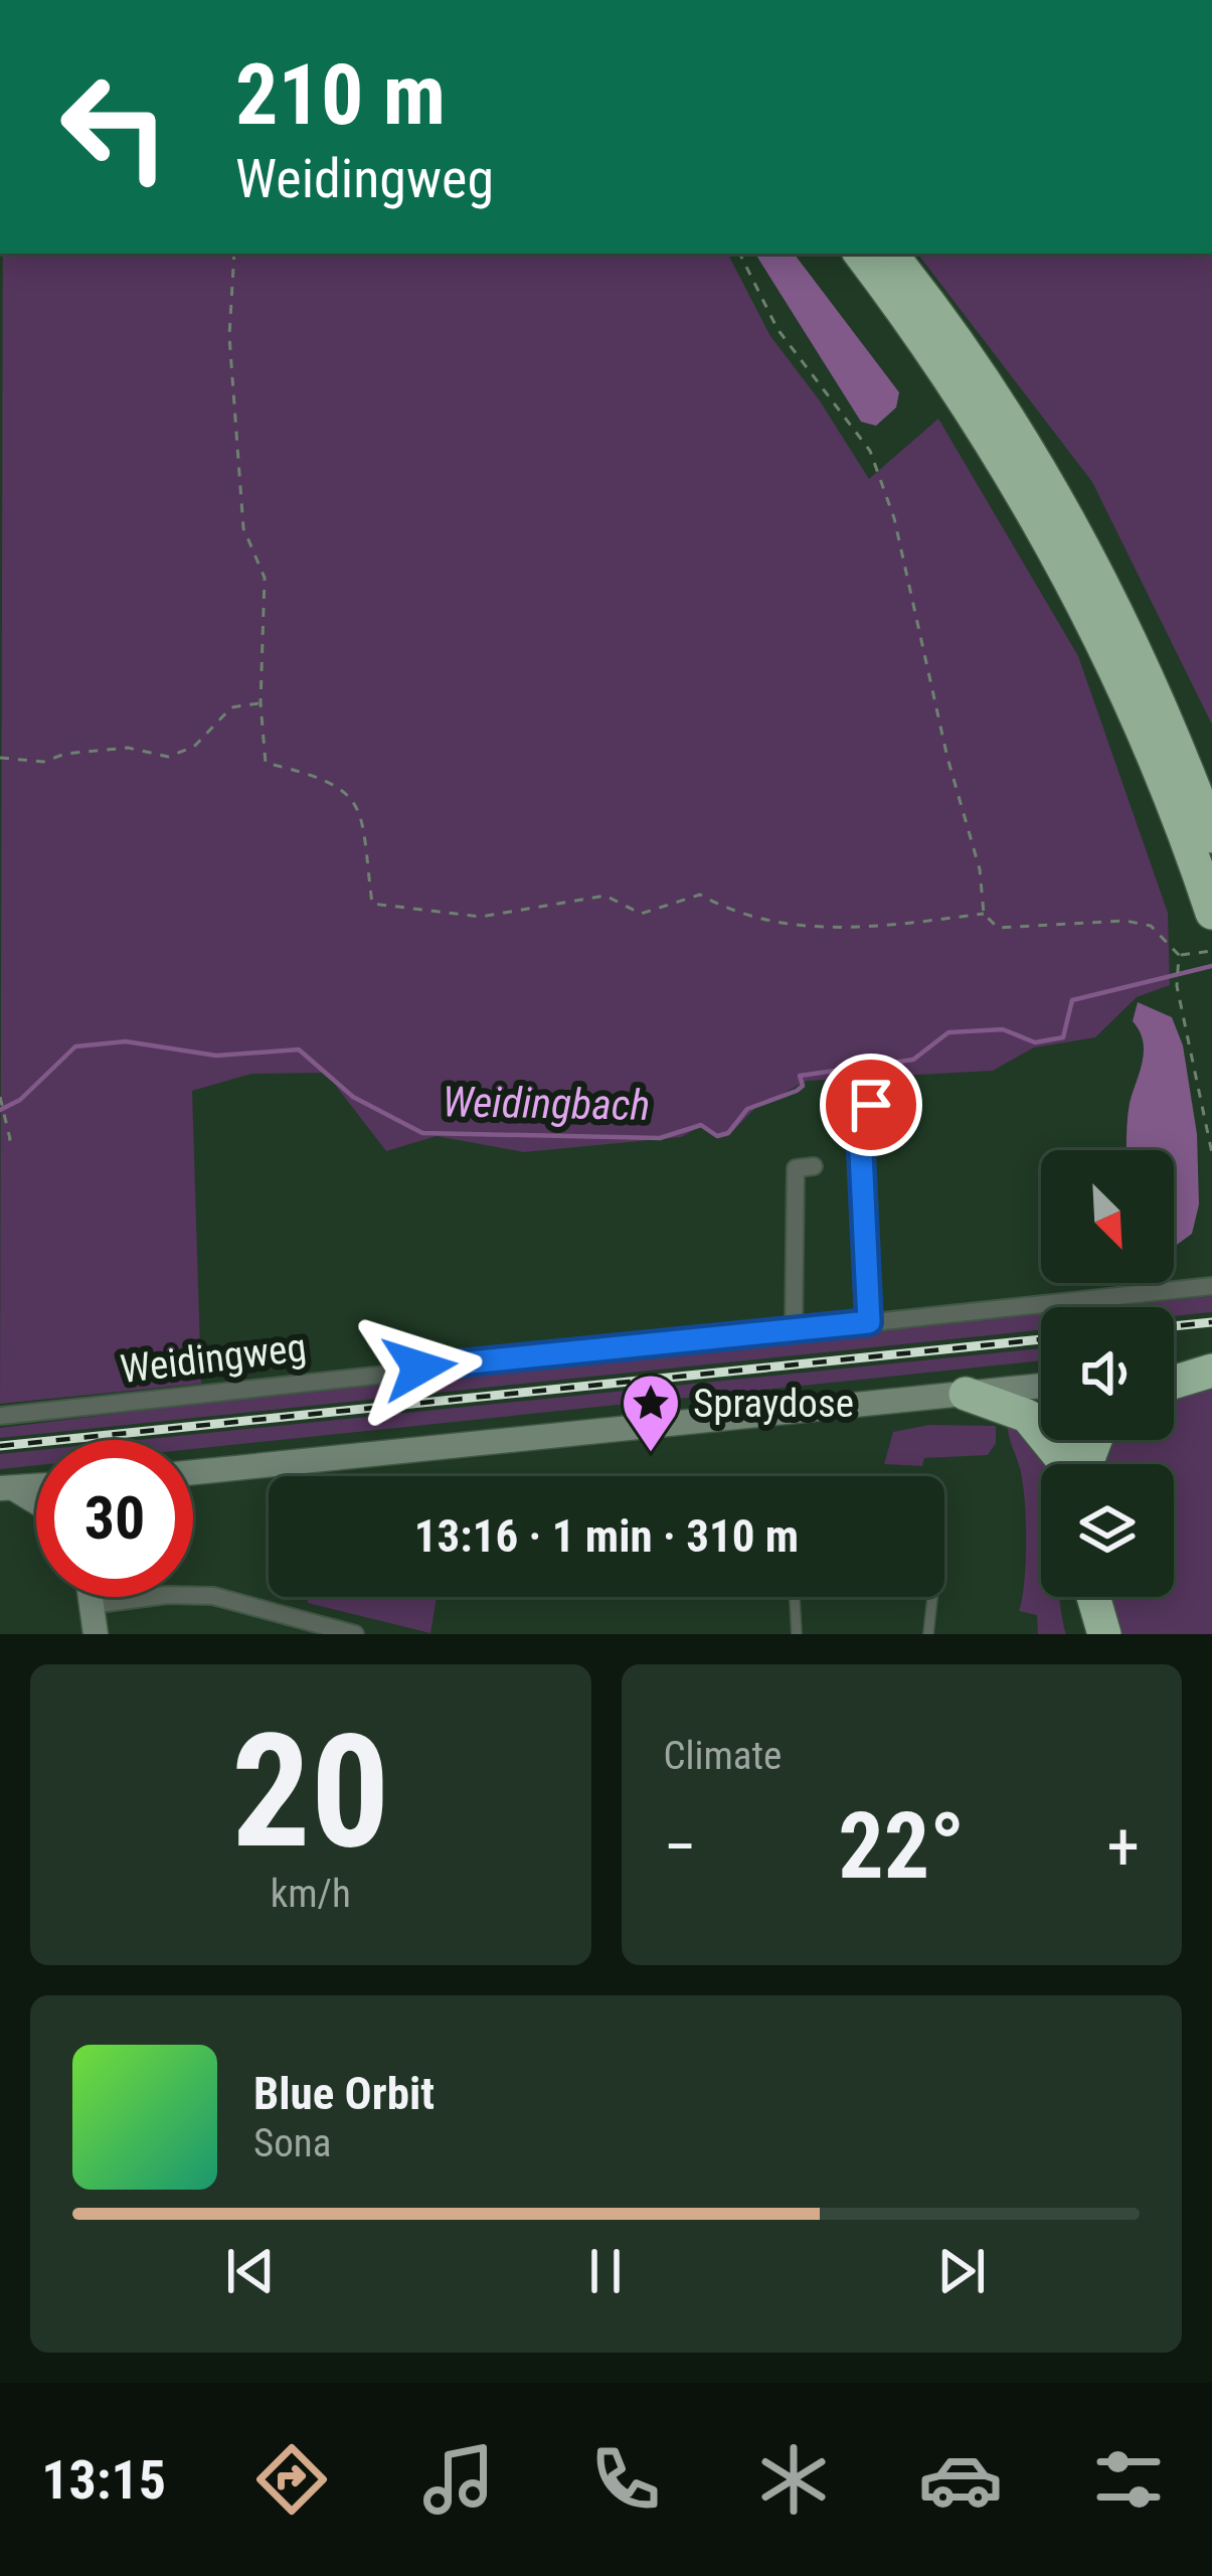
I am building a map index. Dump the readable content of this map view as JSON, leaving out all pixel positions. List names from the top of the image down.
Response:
{
  "streets": {
    "street": ["Weidingweg"]
  },
  "water": ["Weidingbach"],
  "places": {
    "place": ["Spraydose"]
  },
  "north": "bottom right",
  "page": {
    "turn": ["210 m", "Weidingweg"],
    "limit": "30",
    "trip": "13:16 · 1 min · 310 m",
    "tile": [
      ["20", "km/h"],
      "Climate"
    ],
    "heat": ["−", "22°", "+"],
    "song": ["Blue Orbit", "Sona"],
    "tabs": "13:15"
  }
}
